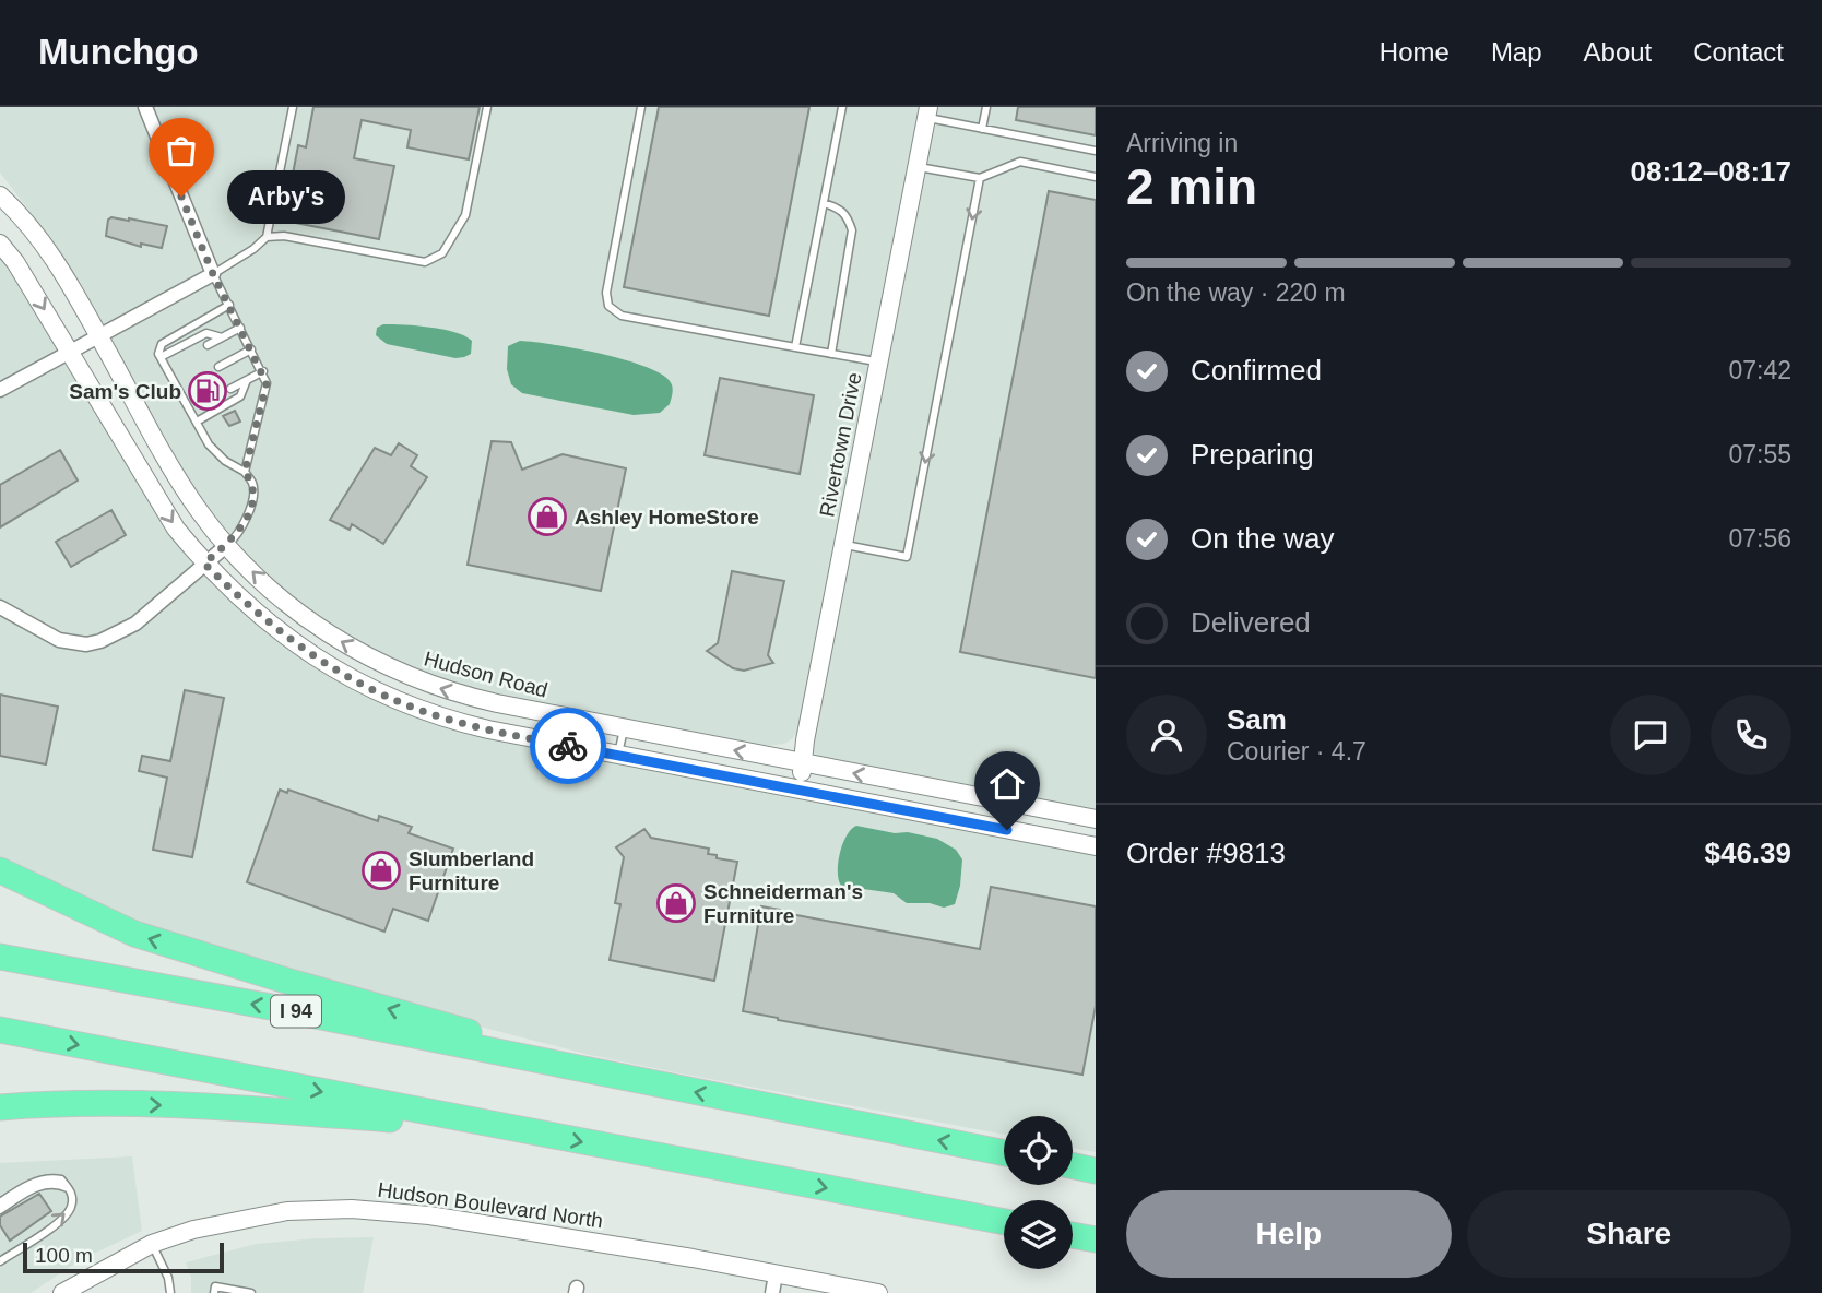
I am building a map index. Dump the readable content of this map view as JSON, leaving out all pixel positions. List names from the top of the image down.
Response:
{
  "streets": {
    "highway": ["I 94"],
    "street": ["Rivertown Drive", "Hudson Road", "Hudson Boulevard North"]
  },
  "crossings": [
    ["Rivertown Drive", "Hudson Road"]
  ],
  "places": {
    "other": ["Arby's"],
    "fuel station": ["Sam's Club"],
    "shop": ["Ashley HomeStore", "Slumberland Furniture", "Schneiderman's Furniture"]
  },
  "scale_bar": "100 m",
  "page": {
    "header": "Munchgo",
    "nav": [
      "Home",
      "Map",
      "About",
      "Contact"
    ],
    "heading": ["2 min", "Arriving in", "08:12–08:17"],
    "panel": [
      "Sam",
      "Courier · 4.7",
      "Order #9813",
      "$46.39"
    ],
    "bubble": "Arby's",
    "bar": "On the way · 220 m",
    "list": [
      ["Confirmed", "07:42"],
      ["Preparing", "07:55"],
      ["On the way", "07:56"],
      "Delivered"
    ],
    "buttons": ["Help", "Share"],
    "scale": "100 m"
  }
}
